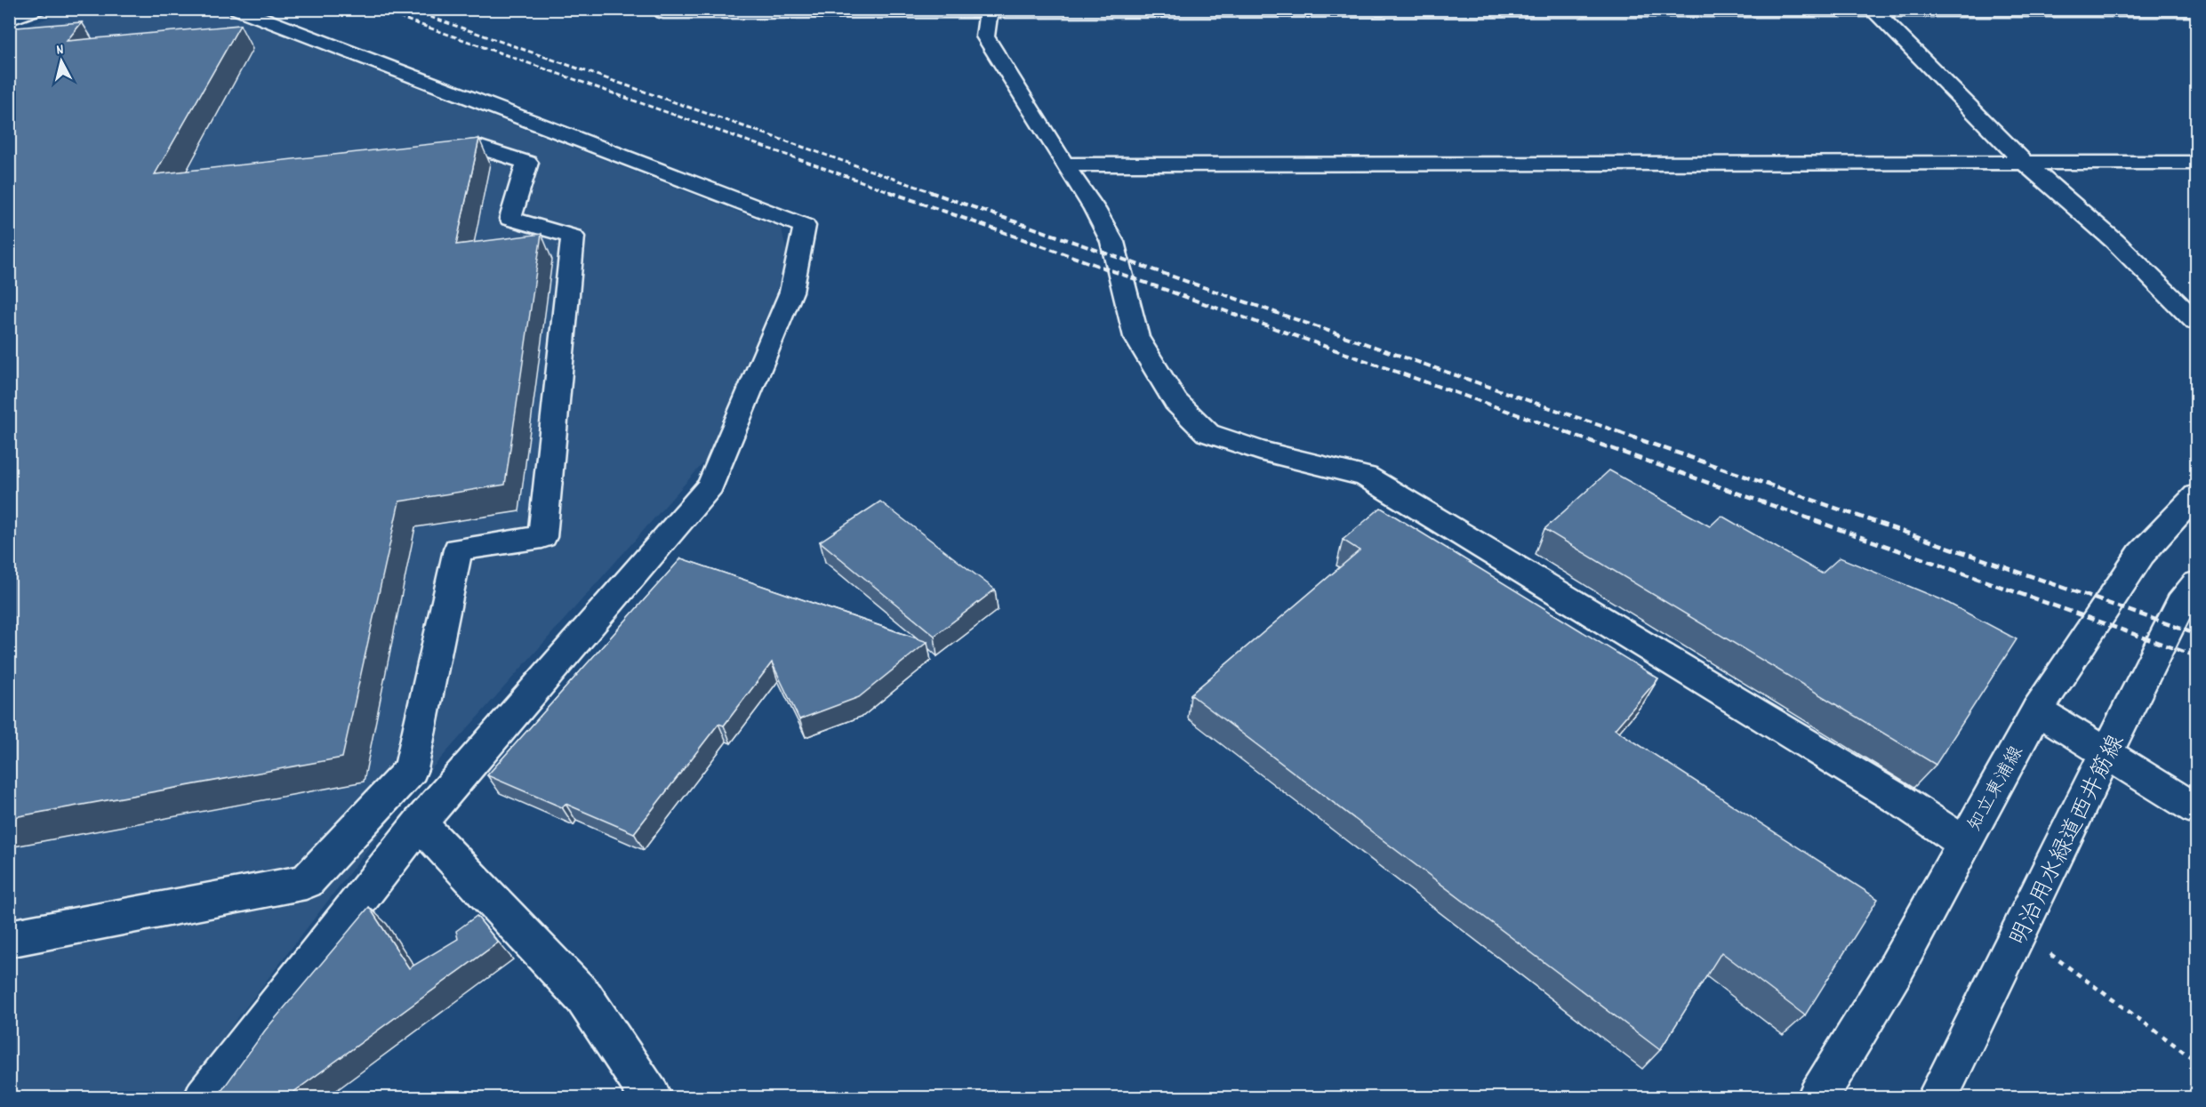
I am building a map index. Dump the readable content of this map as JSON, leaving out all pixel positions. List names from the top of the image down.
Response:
{
  "streets": {
    "street": ["知立東浦線", "明治用水緑道西井筋線"]
  },
  "north": "top"
}
